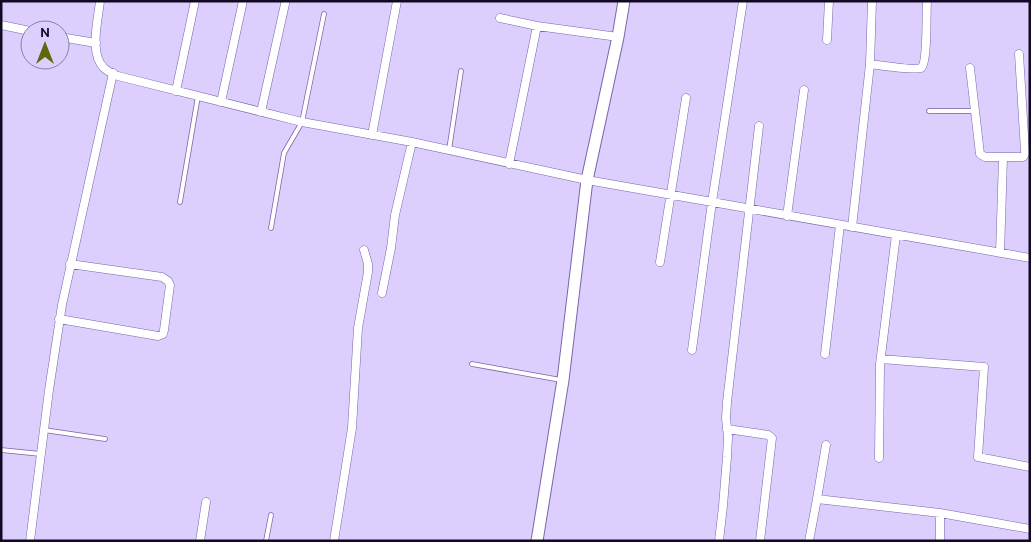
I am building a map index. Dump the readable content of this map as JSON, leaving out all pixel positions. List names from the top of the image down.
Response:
{
  "north": "top"
}
